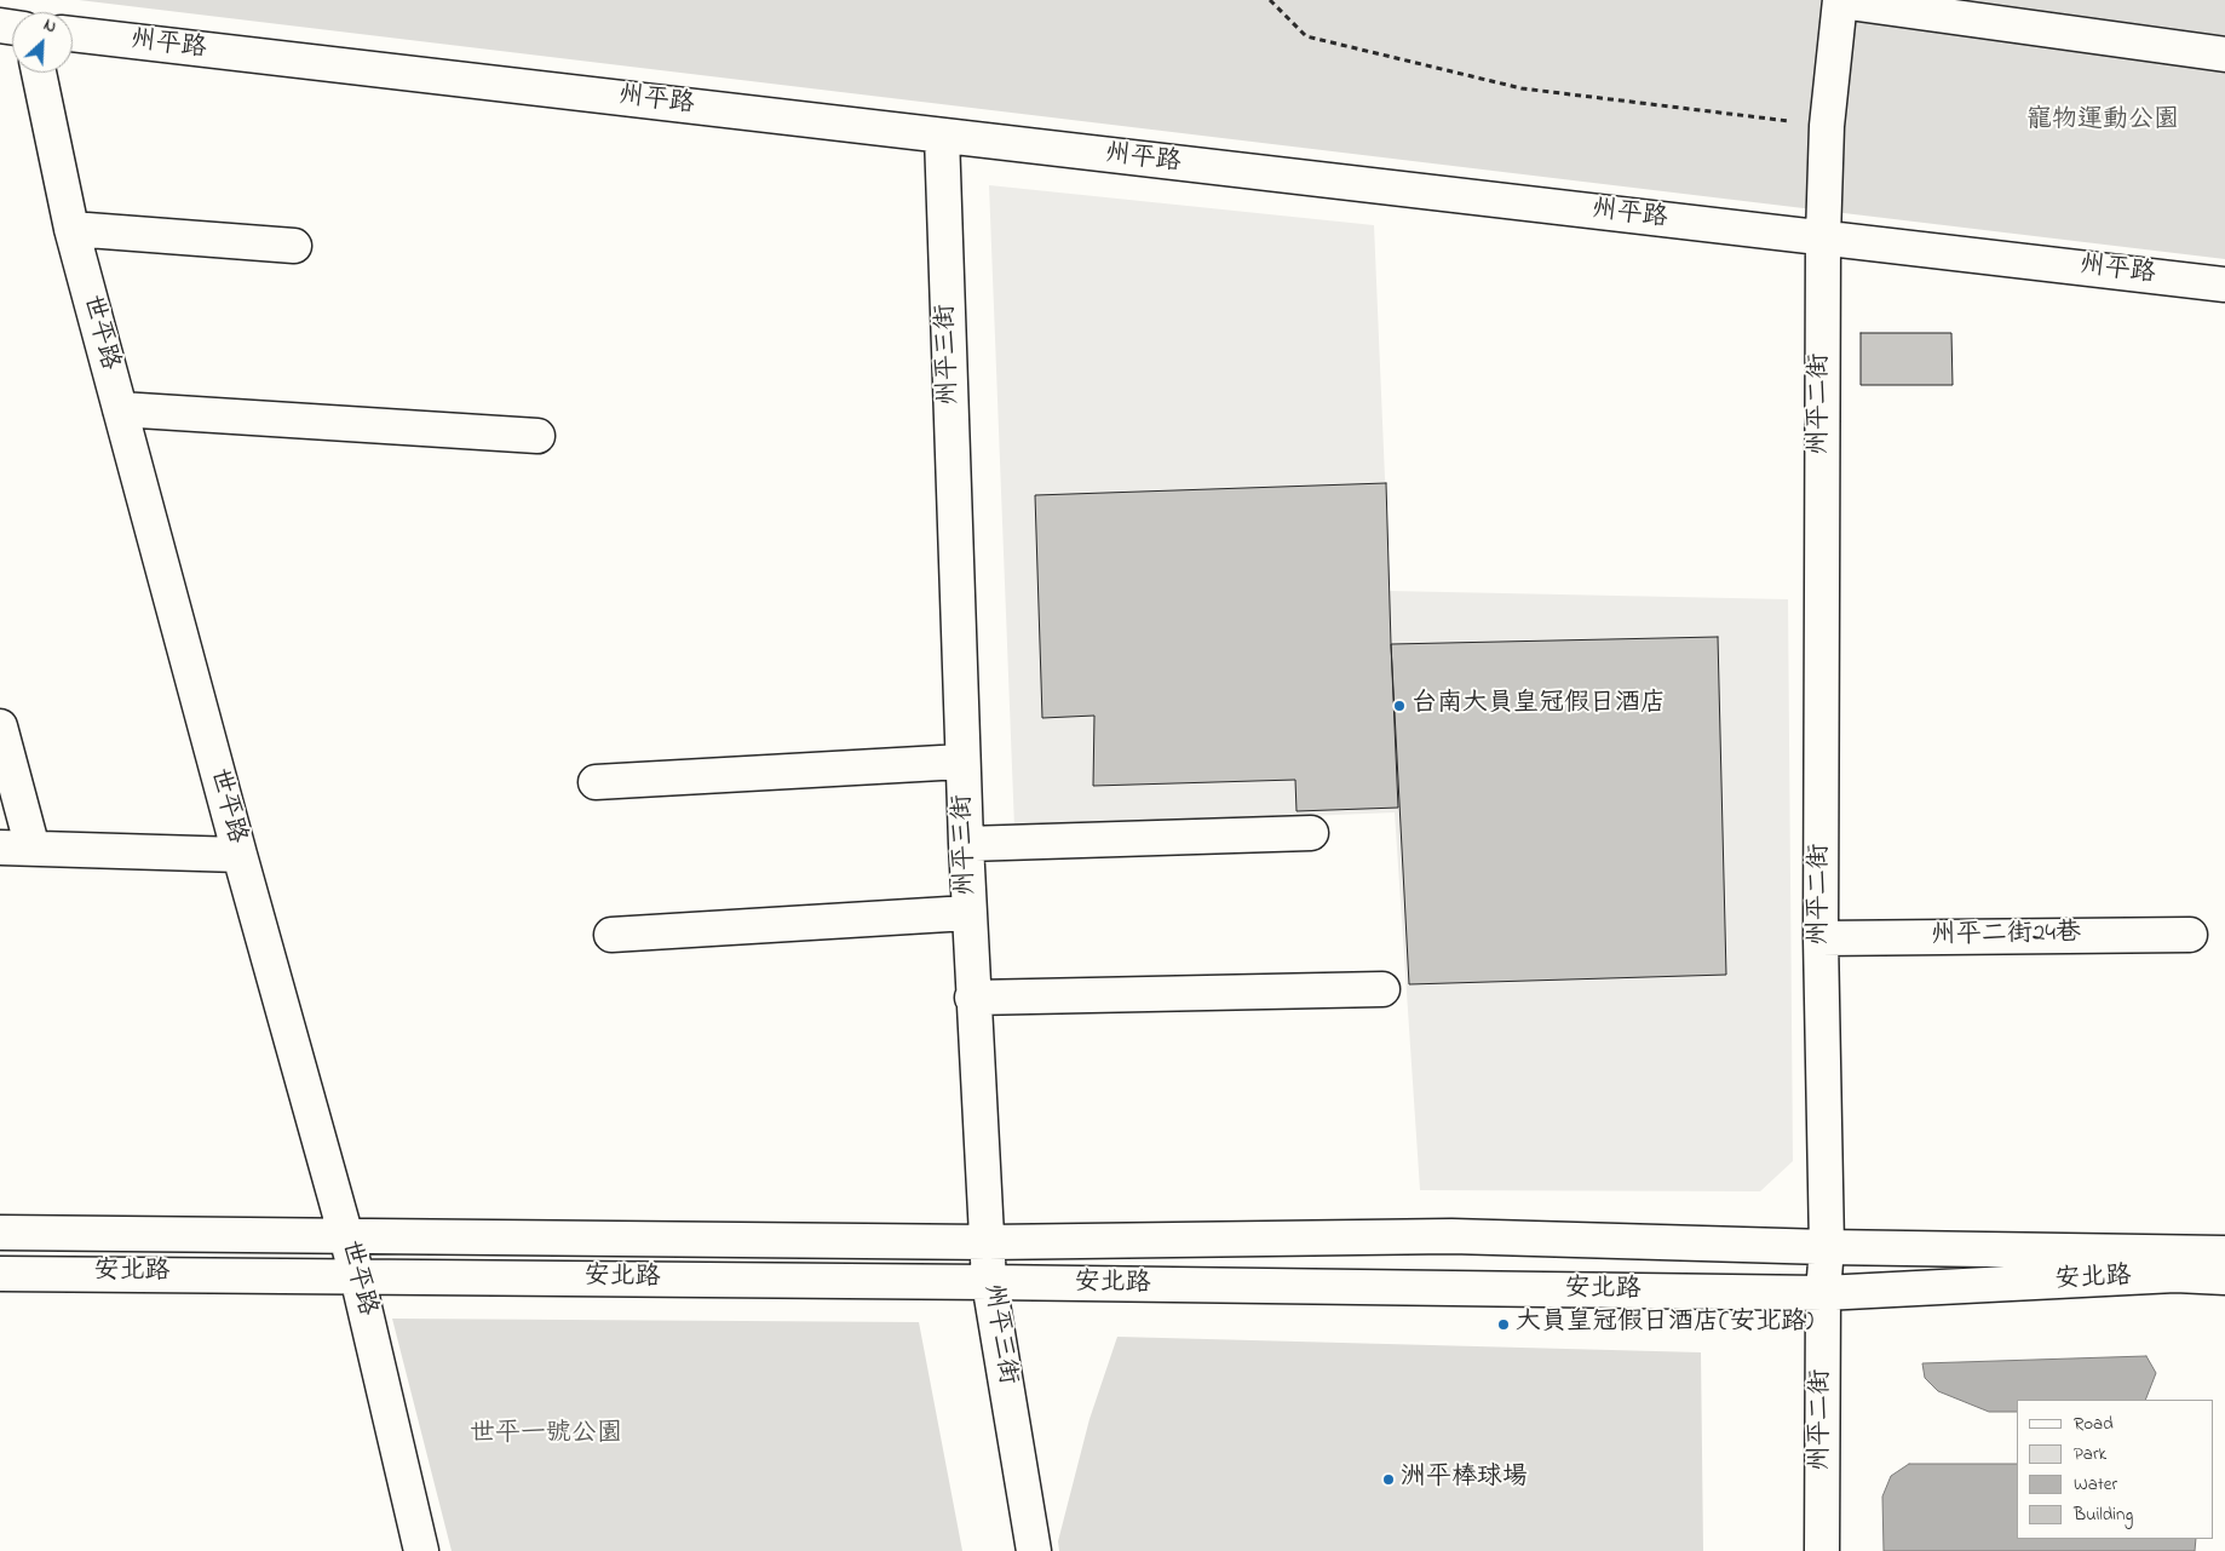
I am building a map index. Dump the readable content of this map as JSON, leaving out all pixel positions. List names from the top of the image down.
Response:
{
  "streets": {
    "street": [
      "州平路",
      "世平路",
      "州平三街",
      "州平二街",
      "州平二街24巷",
      "安北路"
    ]
  },
  "crossings": [
    ["州平路", "州平三街"],
    ["州平路", "州平二街"],
    ["世平路", "安北路"],
    ["州平三街", "安北路"],
    ["州平二街", "州平二街24巷"],
    ["州平二街", "安北路"]
  ],
  "parks": ["寵物運動公園", "世平一號公園"],
  "places": ["台南大員皇冠假日酒店", "大員皇冠假日酒店(安北路)", "洲平棒球場"],
  "legend": [
    "Road",
    "Park",
    "Water",
    "Building"
  ],
  "north": "top right"
}
